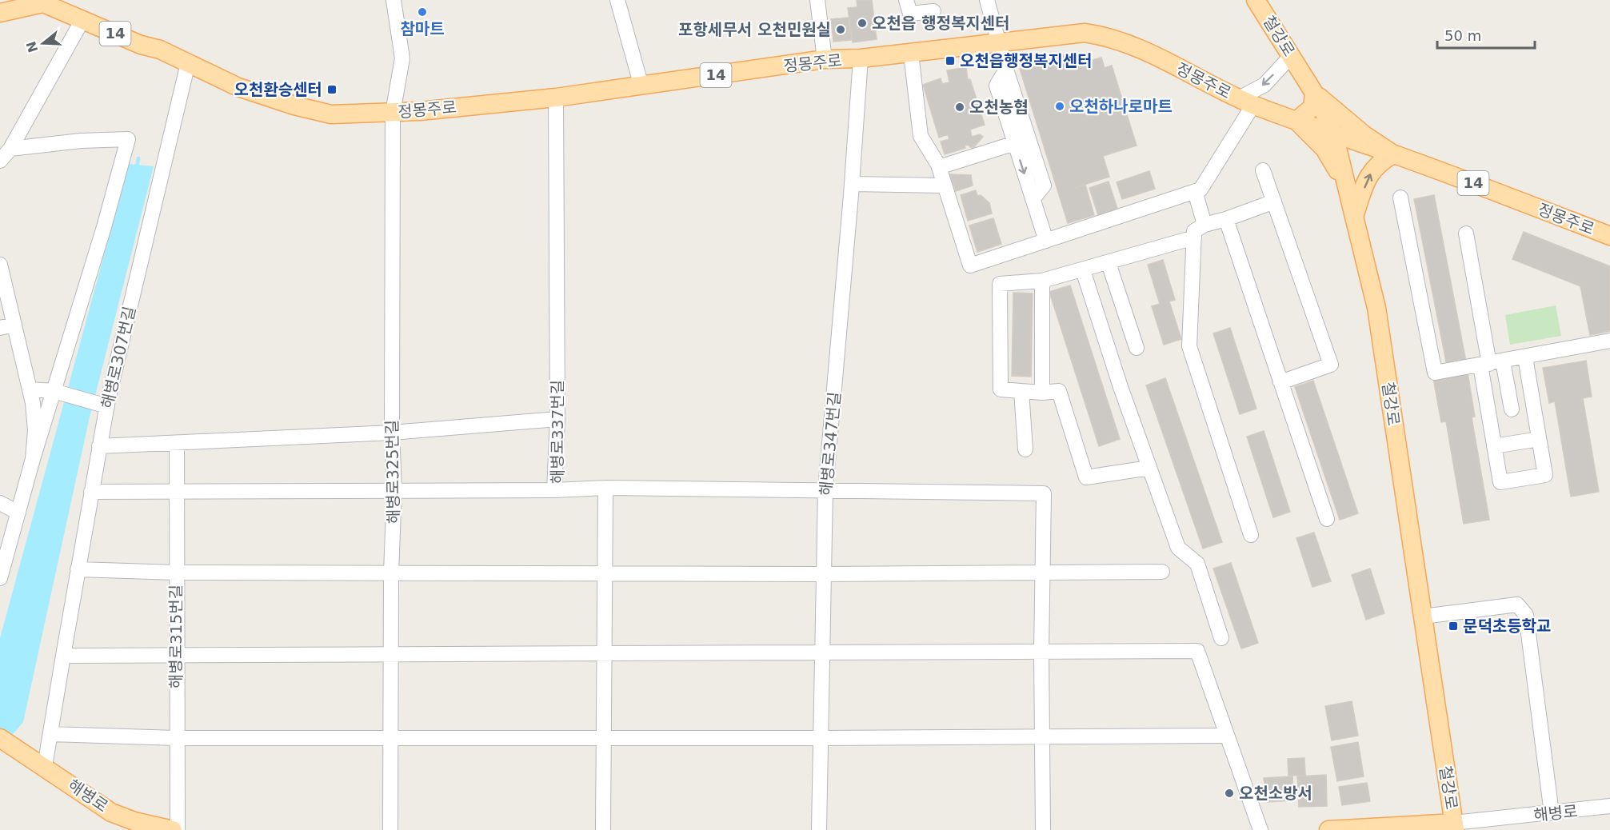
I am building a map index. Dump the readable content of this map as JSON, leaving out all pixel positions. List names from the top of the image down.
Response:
{
  "streets": {
    "main road": [
      "14",
      "철강로",
      "정몽주로",
      "해병로"
    ],
    "street": [
      "해병로307번길",
      "해병로337번길",
      "해병로347번길",
      "해병로325번길",
      "해병로315번길"
    ]
  },
  "crossings": [
    ["철강로", "정몽주로"],
    ["철강로", "해병로"],
    ["정몽주로", "해병로307번길"],
    ["정몽주로", "해병로337번길"],
    ["정몽주로", "해병로347번길"],
    ["정몽주로", "해병로325번길"],
    ["해병로307번길", "해병로"],
    ["해병로337번길", "해병로347번길"]
  ],
  "places": {
    "other": [
      "참마트",
      "오천읍 행정복지센터",
      "포항세무서 오천민원실",
      "오천하나로마트",
      "오천농협",
      "오천소방서"
    ],
    "transit": ["오천읍행정복지센터", "오천환승센터", "문덕초등학교"]
  },
  "scale_bar": "50 m",
  "north": "left"
}
